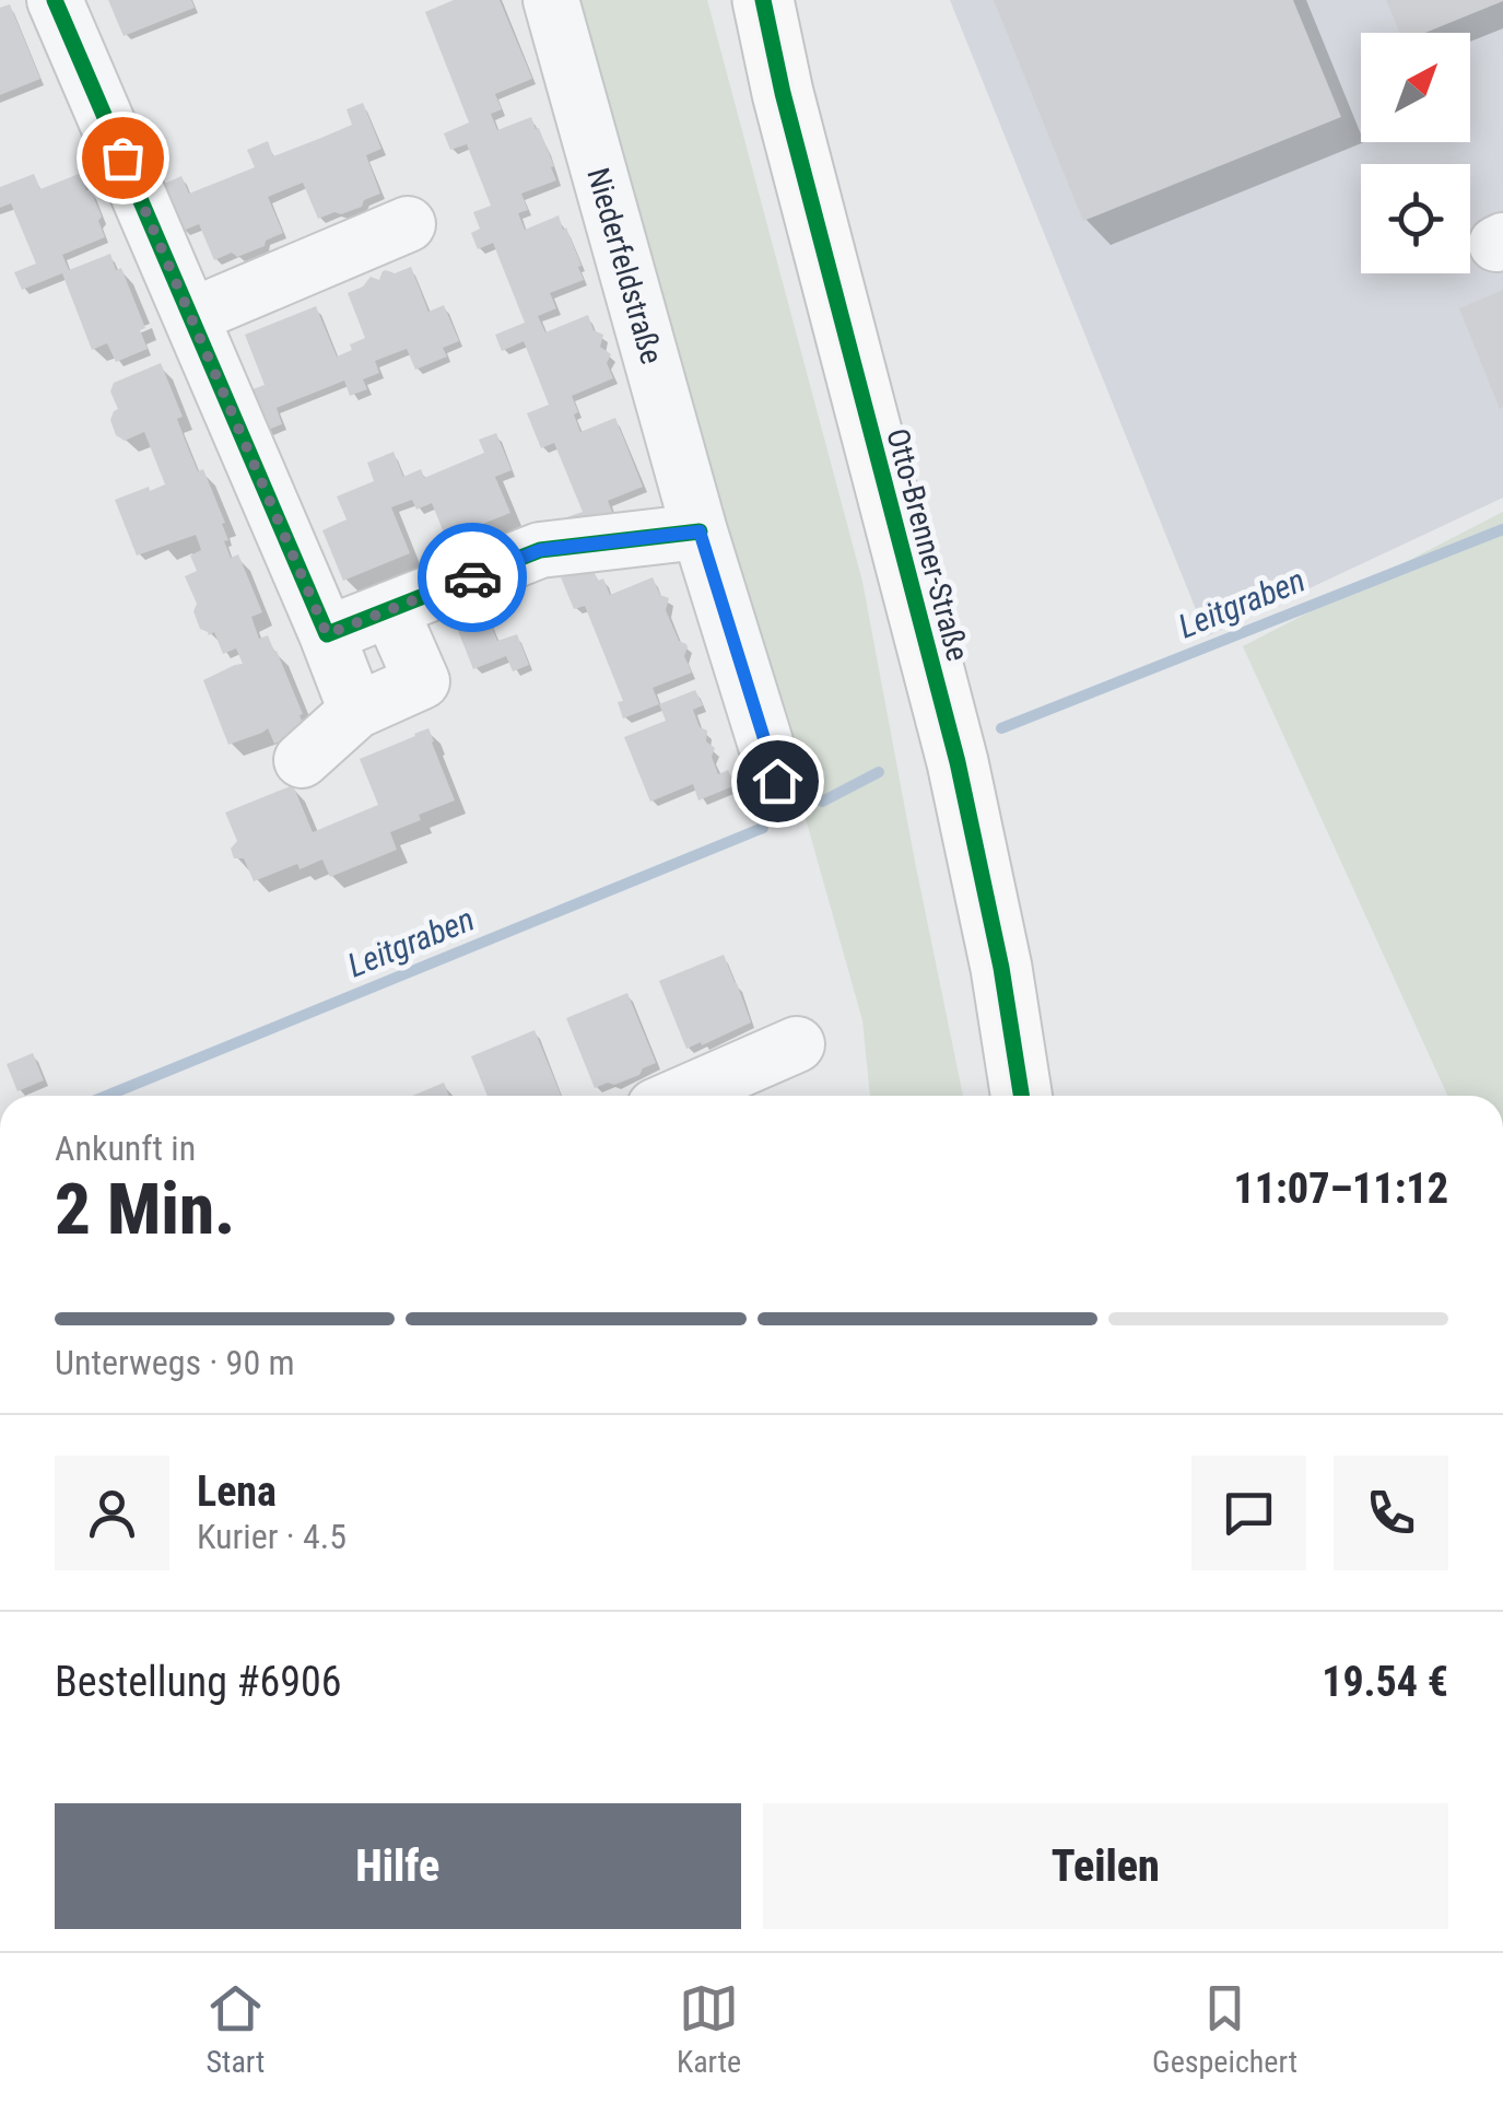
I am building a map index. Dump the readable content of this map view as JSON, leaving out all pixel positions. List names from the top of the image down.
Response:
{
  "streets": {
    "main road": ["Otto-Brenner-Straße"],
    "street": ["Niederfeldstraße"]
  },
  "water": ["Leitgraben"],
  "north": "top right",
  "page": {
    "heading": ["2 Min.", "Ankunft in", "11:07–11:12"],
    "panel": [
      "Lena",
      "Kurier · 4.5",
      "Bestellung #6906",
      "19.54 €"
    ],
    "bar": "Unterwegs · 90 m",
    "buttons": ["Hilfe", "Teilen"],
    "tabs": ["Start", "Karte", "Gespeichert"]
  }
}
